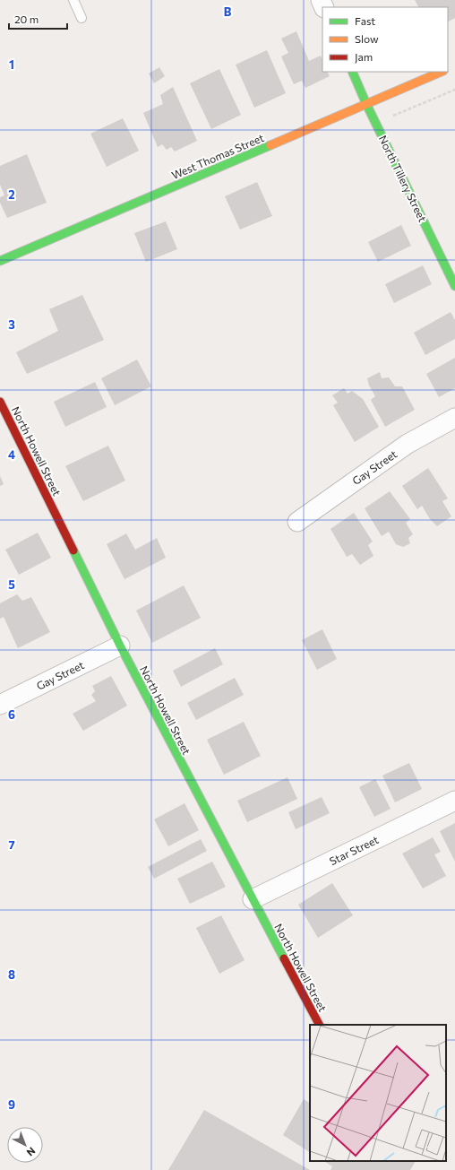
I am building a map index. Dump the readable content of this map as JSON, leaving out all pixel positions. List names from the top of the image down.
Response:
{
  "streets": {
    "street": [
      "West Thomas Street",
      "North Tillery Street",
      "North Howell Street",
      "Gay Street",
      "Star Street"
    ]
  },
  "crossings": [
    ["West Thomas Street", "North Tillery Street"],
    ["North Howell Street", "Gay Street"],
    ["North Howell Street", "Star Street"]
  ],
  "legend": ["Fast", "Slow", "Jam"],
  "scale_bar": "20 m",
  "north": "bottom right",
  "grid": {
    "columns": ["B"],
    "rows": [
      "1",
      "2",
      "3",
      "4",
      "5",
      "6",
      "7",
      "8",
      "9"
    ]
  }
}
